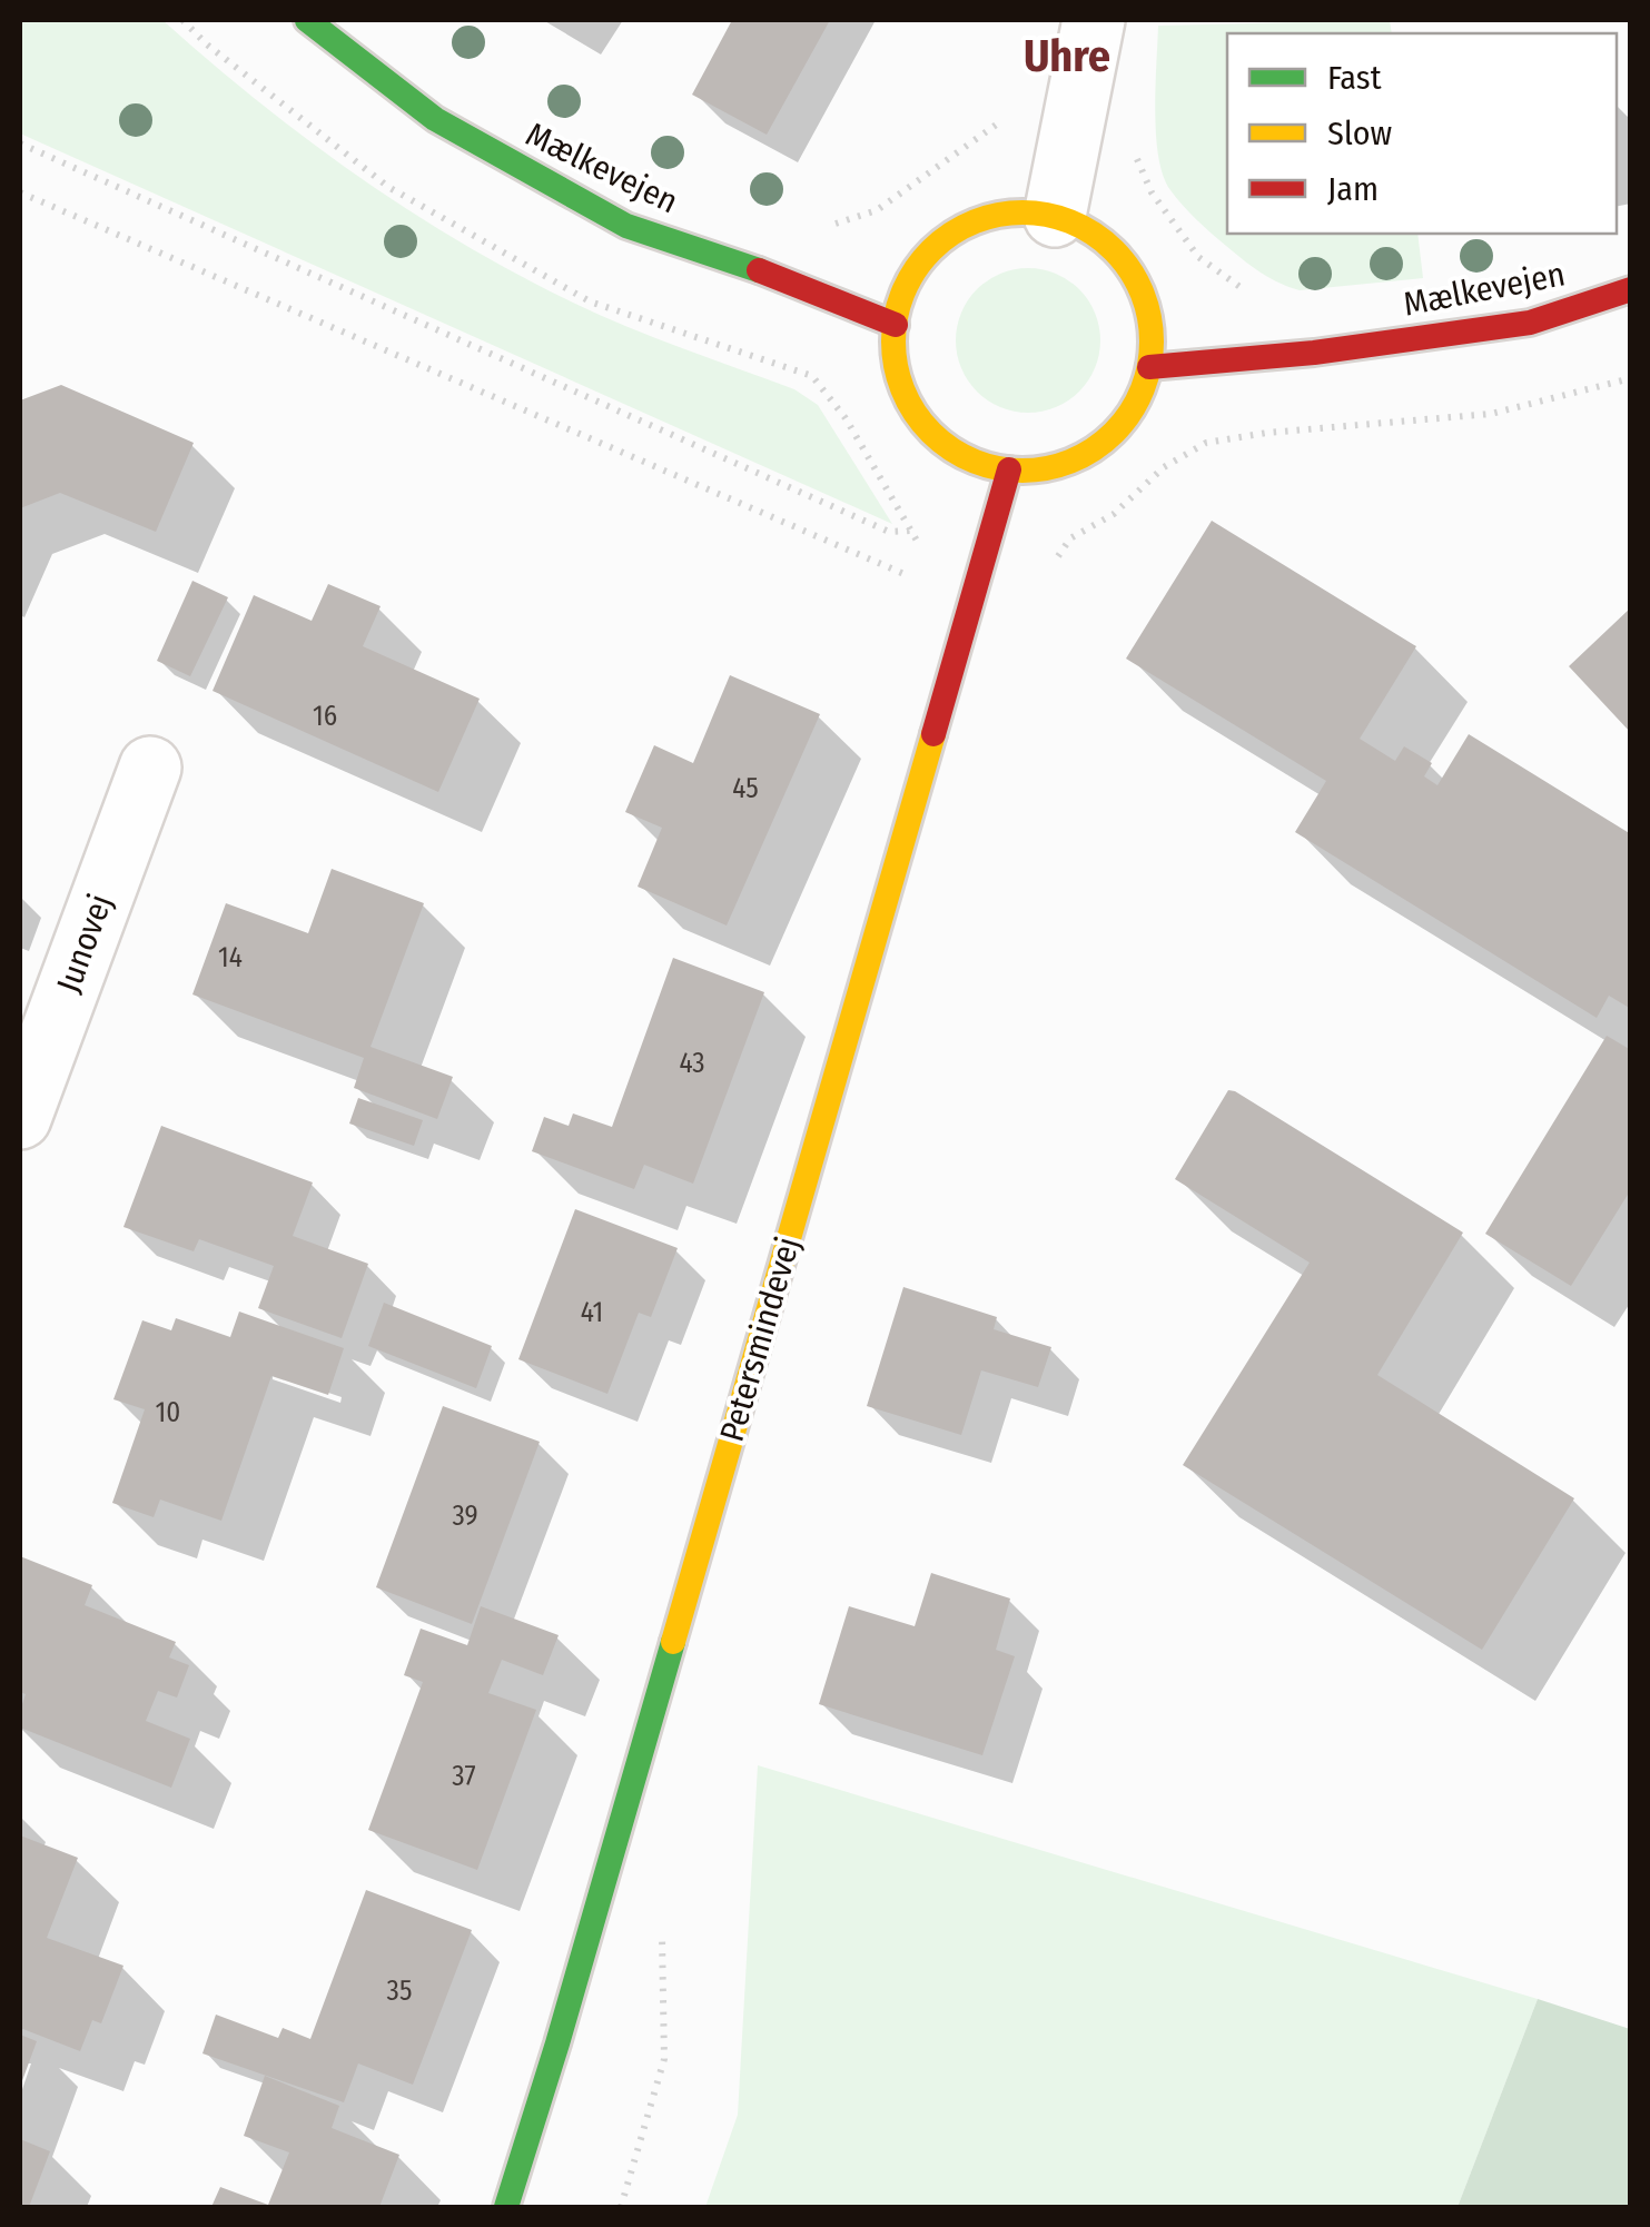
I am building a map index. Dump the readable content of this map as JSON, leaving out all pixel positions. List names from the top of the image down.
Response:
{
  "streets": {
    "street": ["Mælkevejen", "Junovej", "Petersmindevej"]
  },
  "crossings": [
    ["Mælkevejen", "Petersmindevej"]
  ],
  "districts": ["Uhre"],
  "house_numbers": [
    "16",
    "45",
    "14",
    "43",
    "41",
    "10",
    "39",
    "37",
    "35"
  ],
  "legend": ["Fast", "Slow", "Jam"]
}
